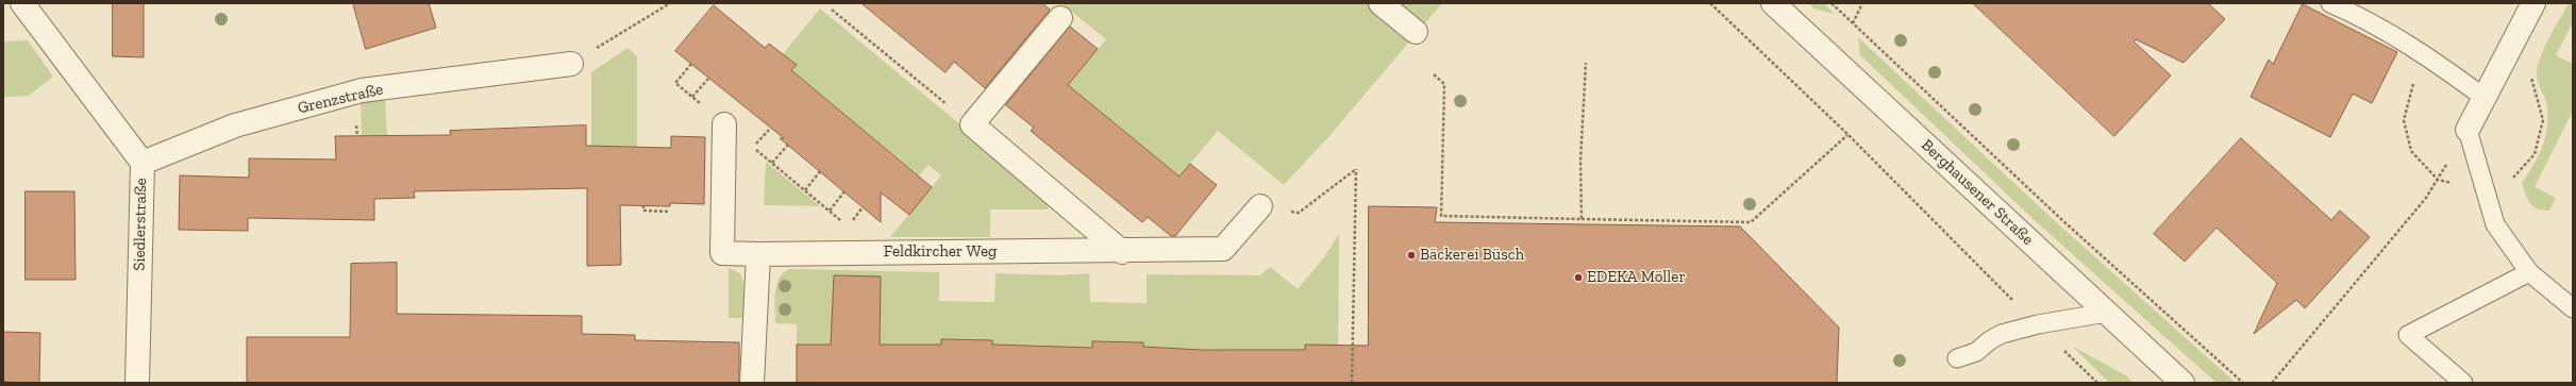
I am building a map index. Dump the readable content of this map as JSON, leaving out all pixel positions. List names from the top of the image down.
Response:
{
  "streets": {
    "street": [
      "Grenzstraße",
      "Berghausener Straße",
      "Siedlerstraße",
      "Feldkircher Weg"
    ]
  },
  "crossings": [
    ["Grenzstraße", "Siedlerstraße"]
  ],
  "places": ["Bäckerei Büsch", "EDEKA Möller"]
}
